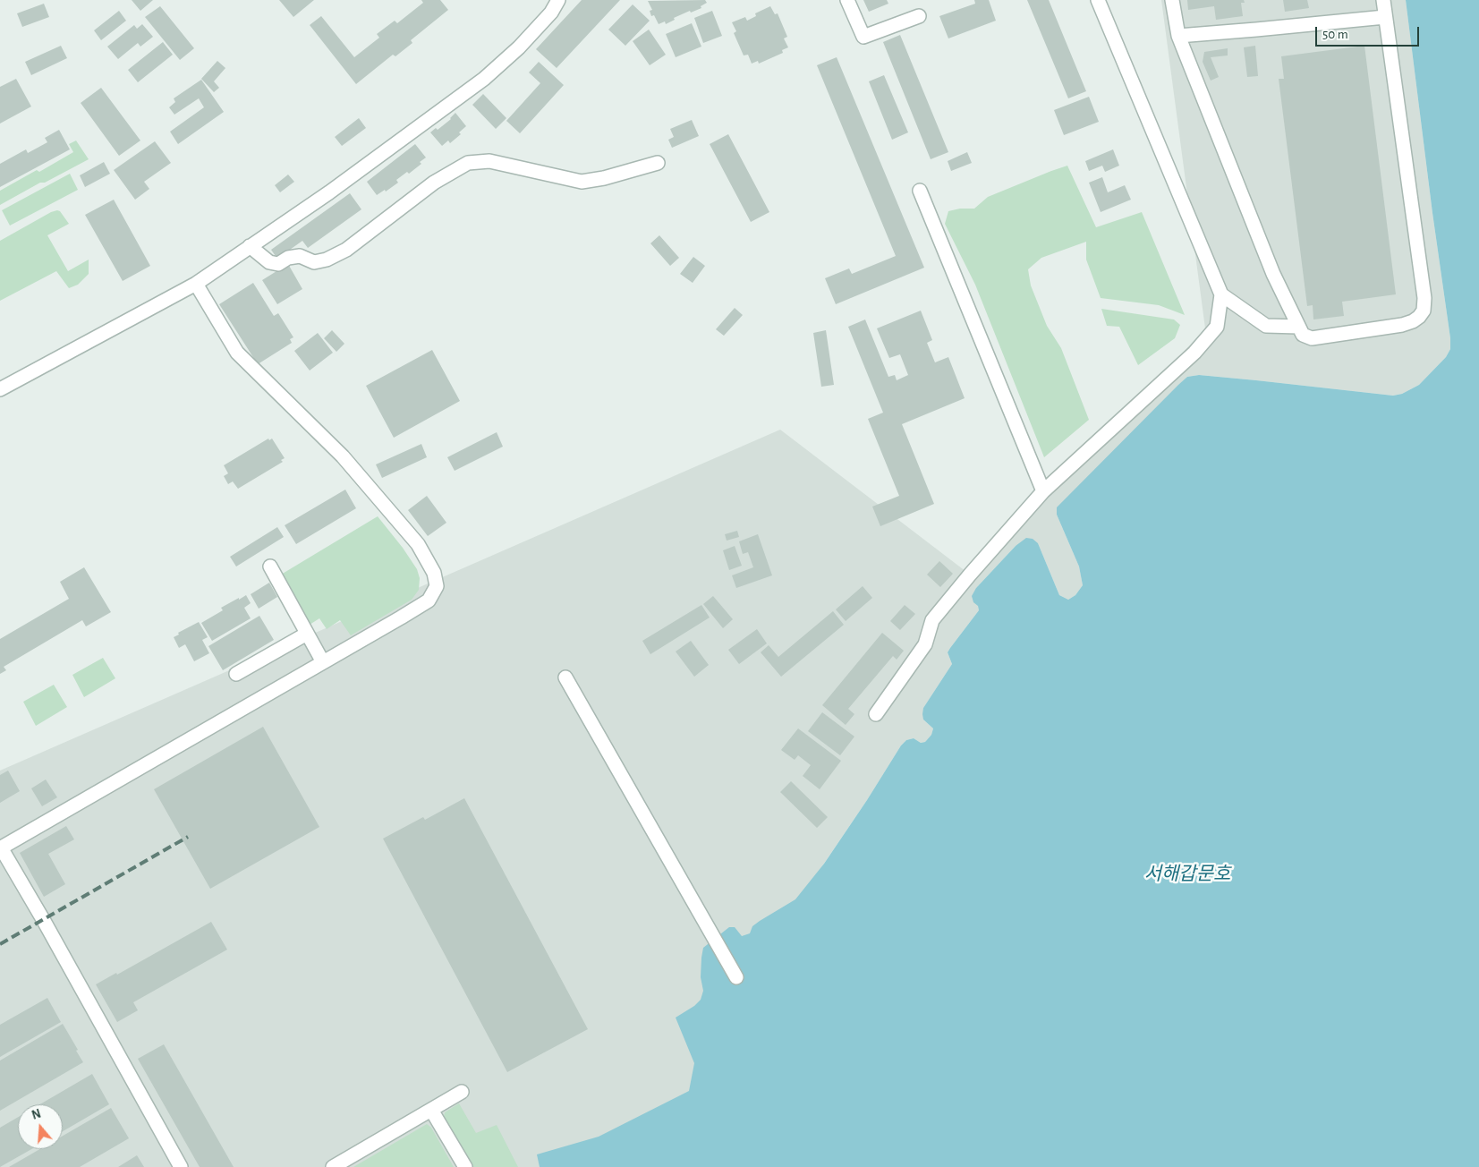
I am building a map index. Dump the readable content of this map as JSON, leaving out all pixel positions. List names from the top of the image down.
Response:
{
  "water": ["서해갑문호"],
  "scale_bar": "50 m",
  "north": "top"
}
